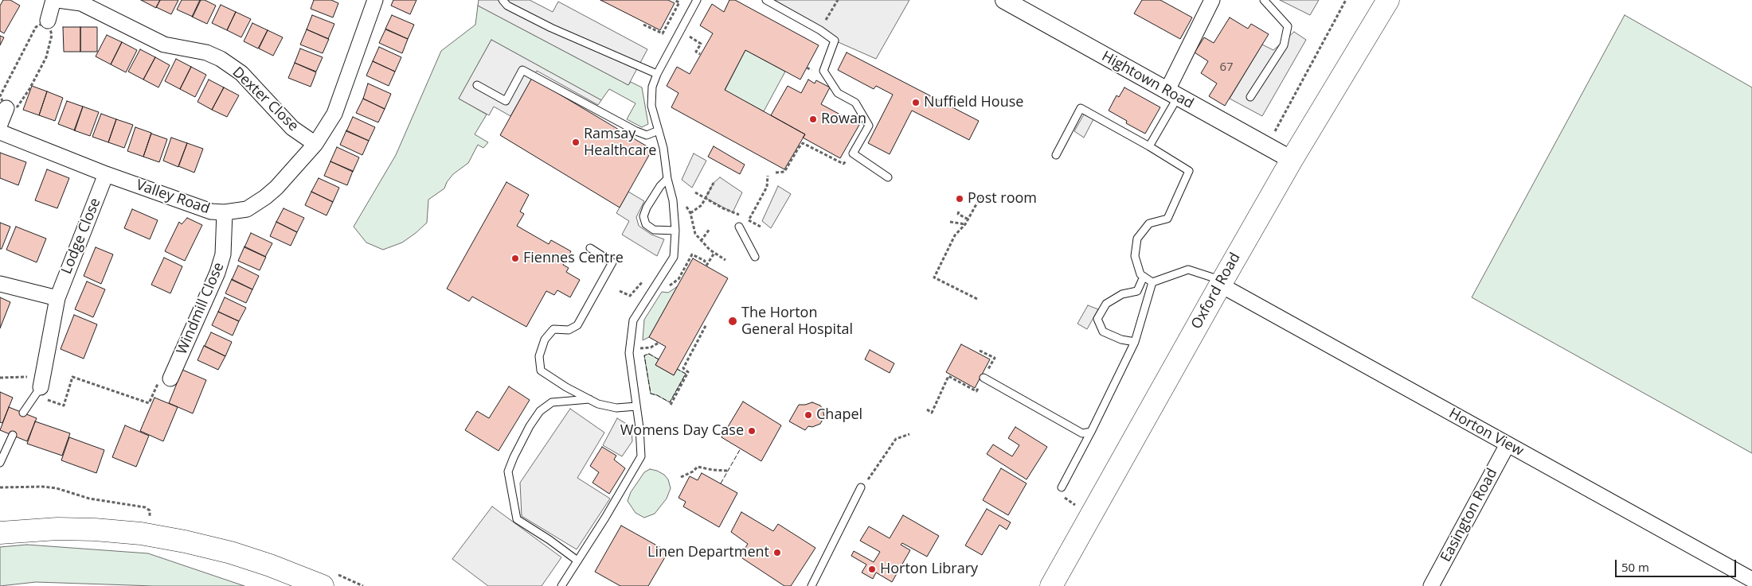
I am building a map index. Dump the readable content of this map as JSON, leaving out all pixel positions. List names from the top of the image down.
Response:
{
  "streets": {
    "main road": ["Oxford Road"],
    "street": [
      "Hightown Road",
      "Dexter Close",
      "Valley Road",
      "Lodge Close",
      "Windmill Close",
      "Horton View",
      "Easington Road"
    ]
  },
  "crossings": [
    ["Hightown Road", "Oxford Road"],
    ["Dexter Close", "Valley Road"],
    ["Valley Road", "Lodge Close"],
    ["Valley Road", "Windmill Close"],
    ["Oxford Road", "Horton View"],
    ["Horton View", "Easington Road"]
  ],
  "places": [
    "Nuffield House",
    "Rowan",
    "Ramsay Healthcare",
    "Post room",
    "Fiennes Centre",
    "The Horton General Hospital",
    "Chapel",
    "Womens Day Case",
    "Linen Department",
    "Horton Library"
  ],
  "house_numbers": ["67"],
  "scale_bar": "50 m"
}
